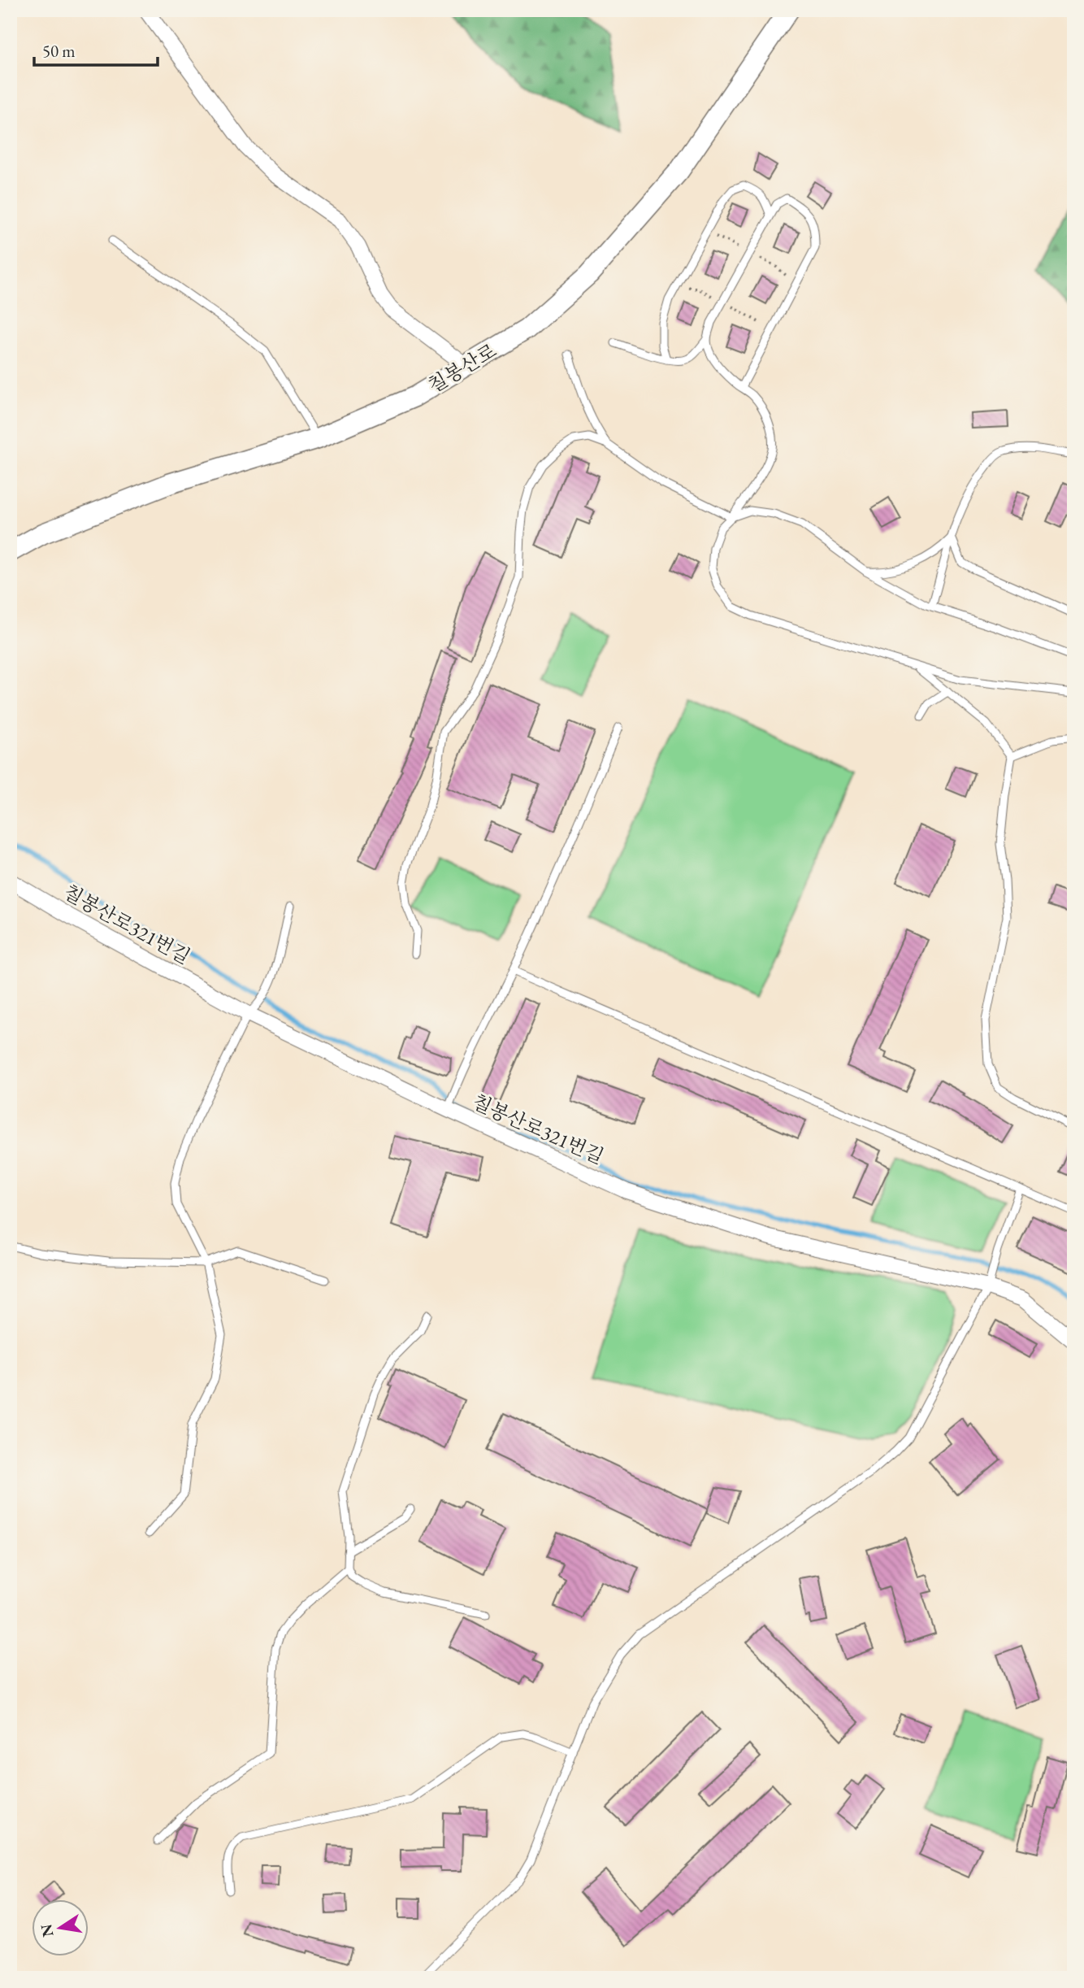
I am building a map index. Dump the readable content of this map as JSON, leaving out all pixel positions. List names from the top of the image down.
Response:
{
  "streets": {
    "street": ["칠봉산로", "칠봉산로321번길"]
  },
  "scale_bar": "50 m",
  "north": "left"
}
